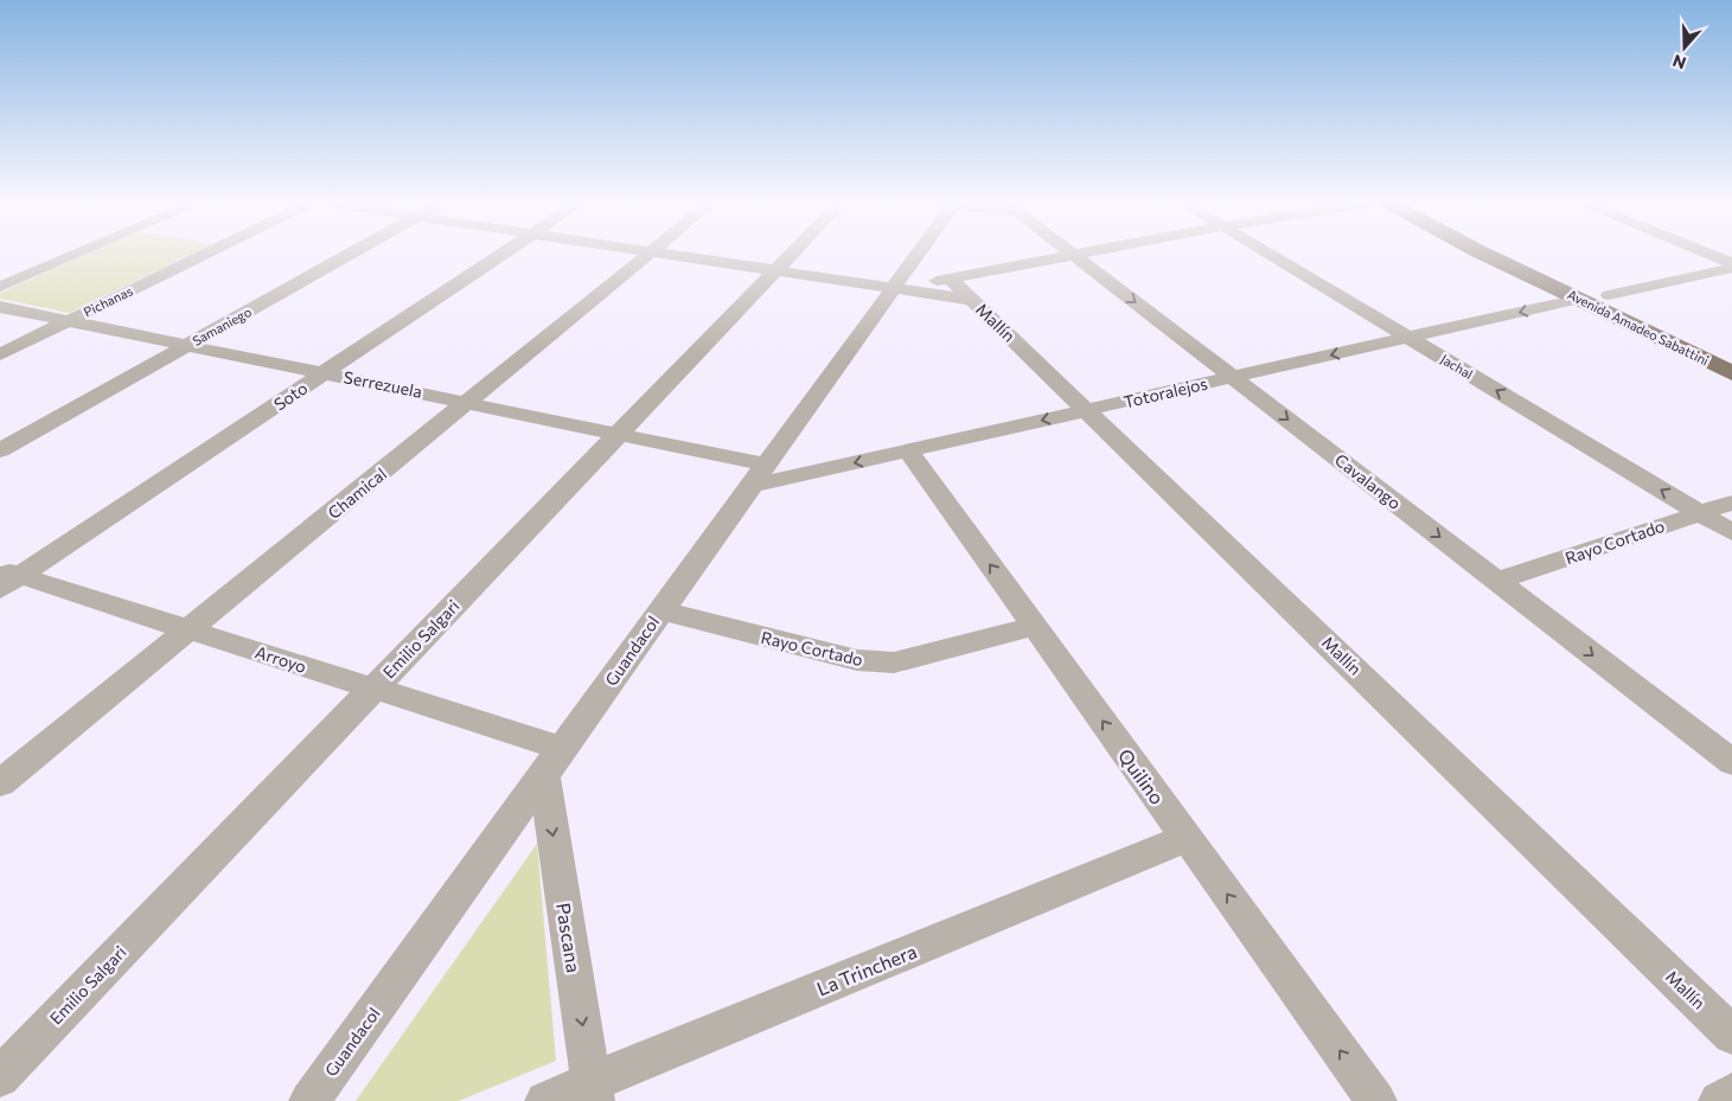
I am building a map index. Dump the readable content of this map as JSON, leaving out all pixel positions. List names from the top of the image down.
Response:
{
  "streets": {
    "main road": ["Avenida Amadeo Sabattini"],
    "street": [
      "Pichanas",
      "Mallín",
      "Samaniego",
      "Jachal",
      "Serrezuela",
      "Totoralejos",
      "Soto",
      "Cavalango",
      "Chamical",
      "Rayo Cortado",
      "Emilio Salgari",
      "Guandacol",
      "Arroyo",
      "Quilino",
      "Pascana",
      "La Trinchera"
    ]
  },
  "crossings": [
    ["Pichanas", "Serrezuela"],
    ["Mallín", "Totoralejos"],
    ["Samaniego", "Serrezuela"],
    ["Avenida Amadeo Sabattini", "Totoralejos"],
    ["Jachal", "Totoralejos"],
    ["Jachal", "Rayo Cortado"],
    ["Serrezuela", "Totoralejos"],
    ["Serrezuela", "Soto"],
    ["Serrezuela", "Chamical"],
    ["Serrezuela", "Emilio Salgari"],
    ["Serrezuela", "Guandacol"],
    ["Totoralejos", "Cavalango"],
    ["Totoralejos", "Guandacol"],
    ["Totoralejos", "Quilino"],
    ["Soto", "Arroyo"],
    ["Cavalango", "Rayo Cortado"],
    ["Chamical", "Arroyo"],
    ["Rayo Cortado", "Guandacol"],
    ["Rayo Cortado", "Quilino"],
    ["Emilio Salgari", "Arroyo"],
    ["Guandacol", "Arroyo"],
    ["Guandacol", "Pascana"],
    ["Arroyo", "Pascana"],
    ["Quilino", "La Trinchera"],
    ["Pascana", "La Trinchera"]
  ],
  "one_way": [
    "Jachal",
    "Cavalango",
    "Quilino",
    "Pascana"
  ],
  "north": "bottom"
}
